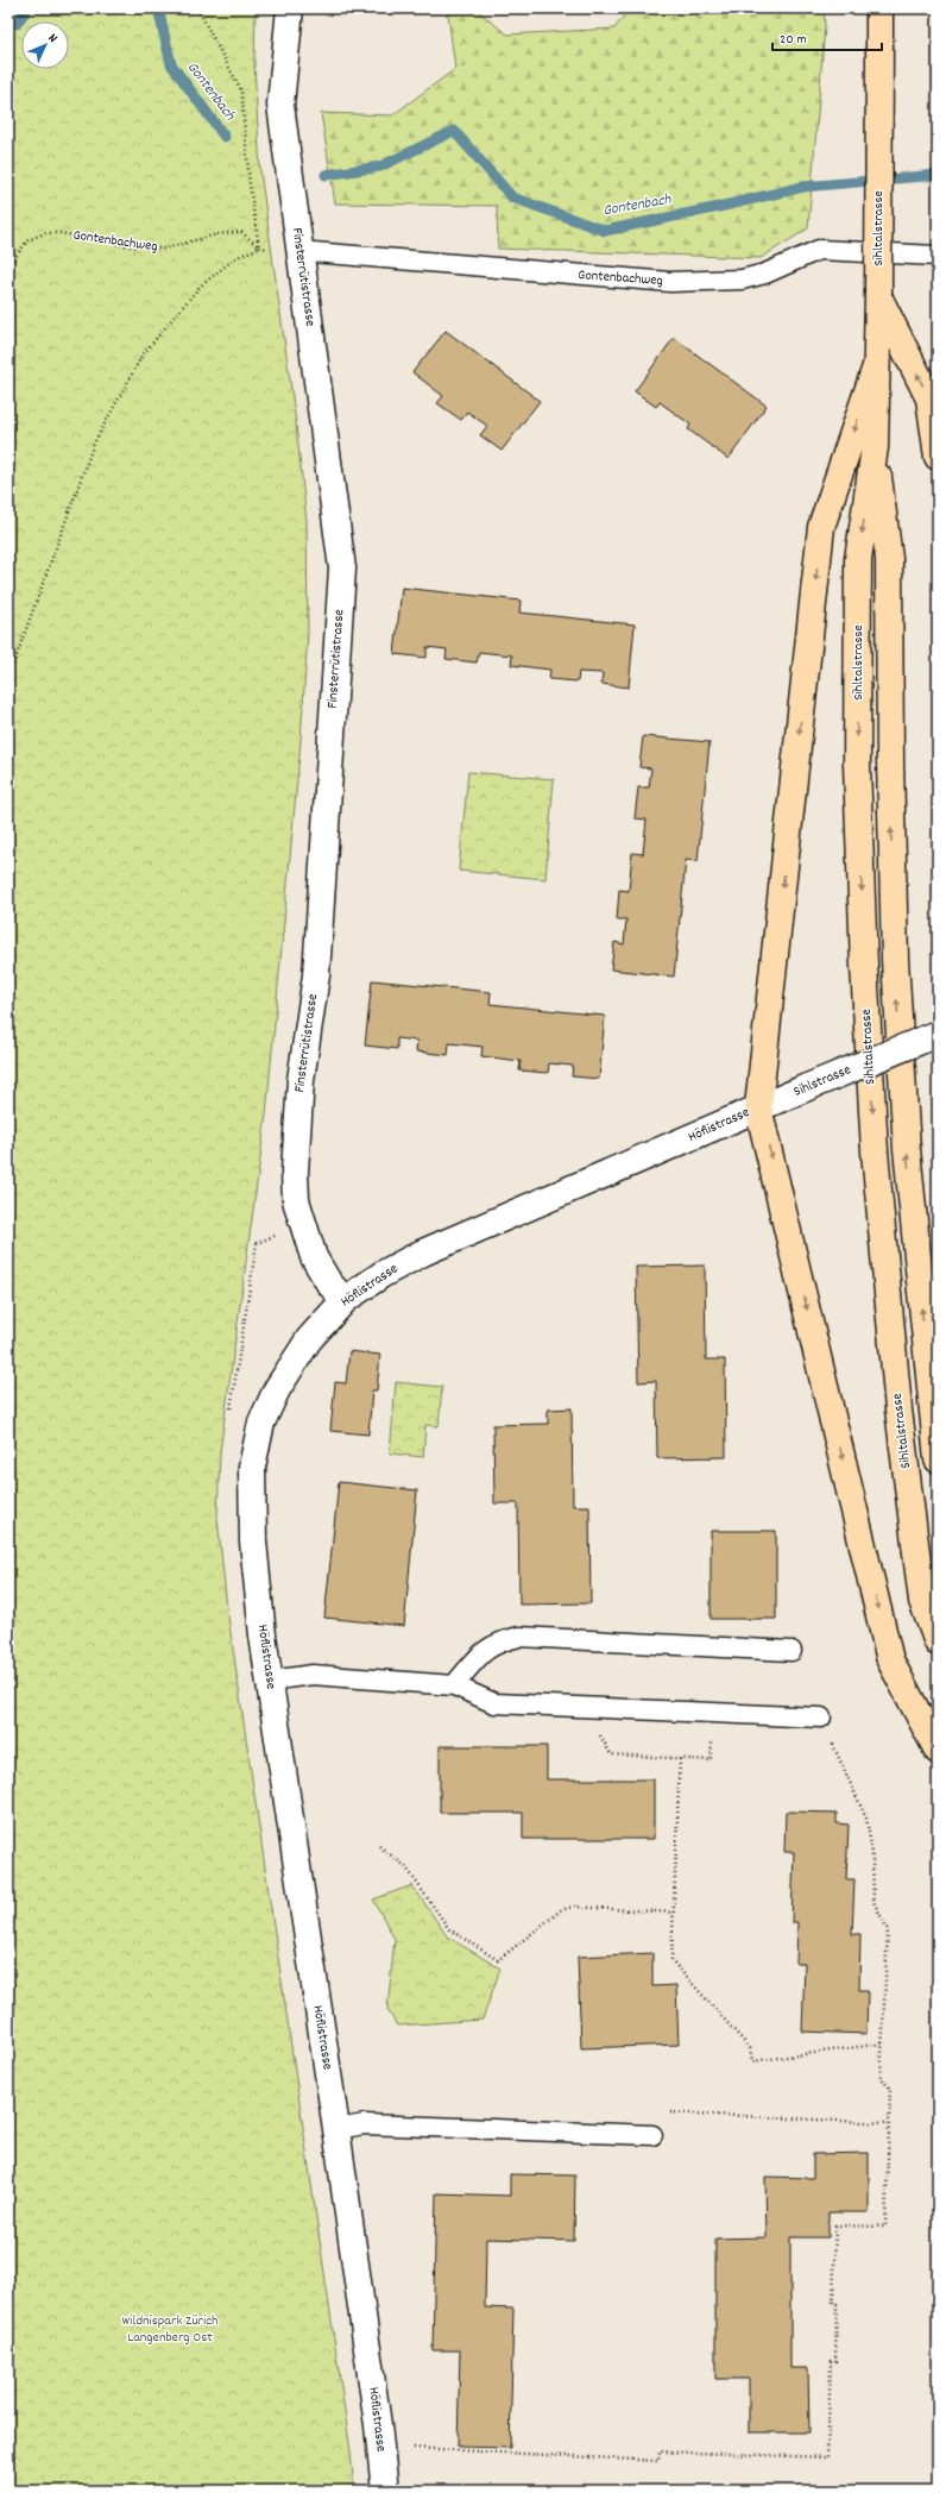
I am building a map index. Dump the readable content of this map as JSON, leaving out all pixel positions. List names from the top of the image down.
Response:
{
  "streets": {
    "main road": ["Sihltalstrasse"],
    "street": ["Finsterrütistrasse", "Sihlstrasse", "Höflistrasse"],
    "lane": ["Gontenbachweg"]
  },
  "crossings": [
    ["Gontenbachweg", "Finsterrütistrasse"],
    ["Finsterrütistrasse", "Höflistrasse"],
    ["Sihlstrasse", "Höflistrasse"]
  ],
  "water": ["Gontenbach"],
  "parks": ["Wildnispark Zürich Langenberg Ost"],
  "scale_bar": "20 m",
  "north": "top right"
}
